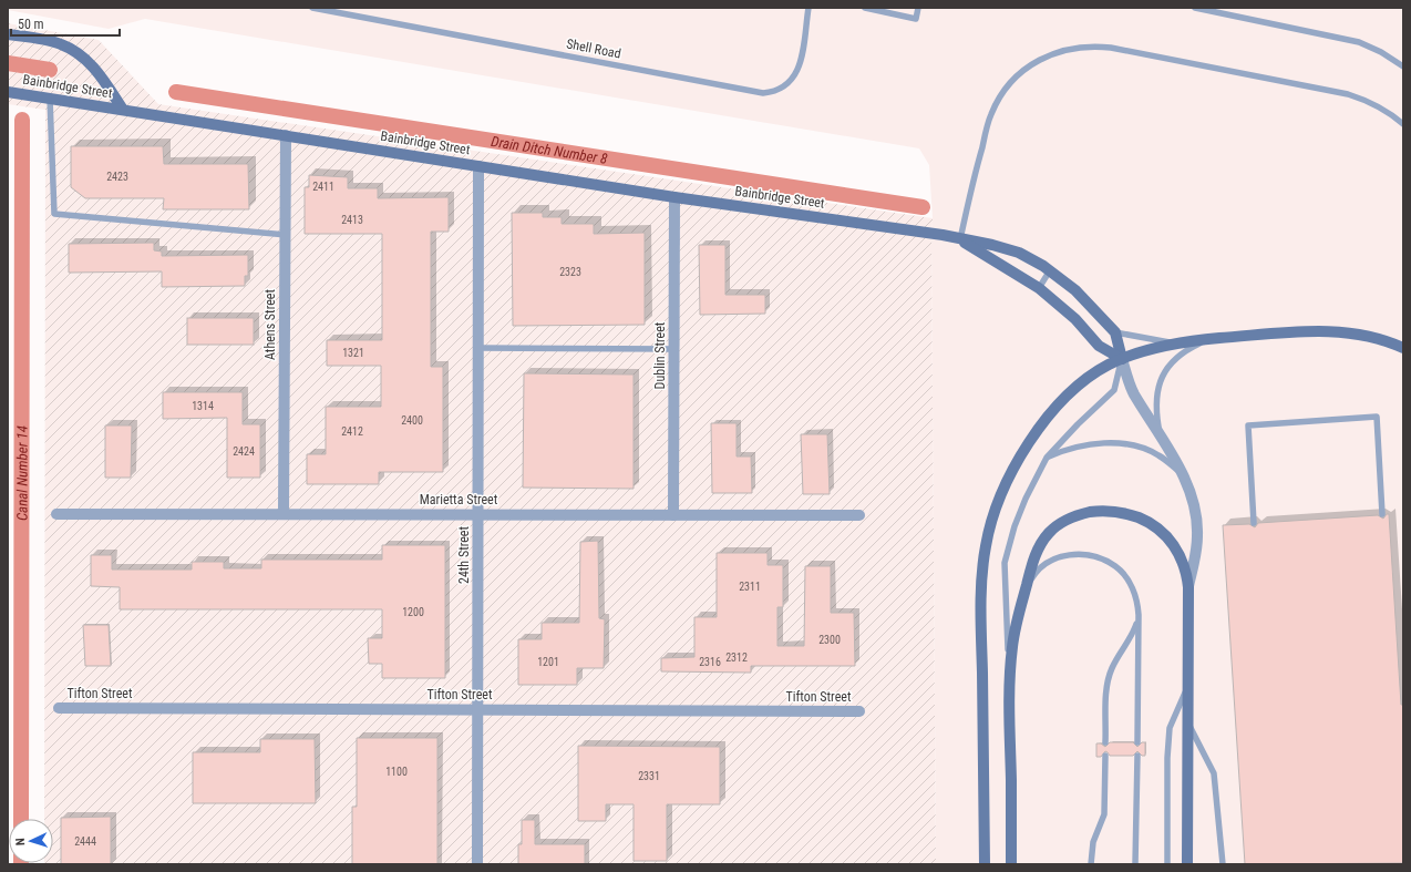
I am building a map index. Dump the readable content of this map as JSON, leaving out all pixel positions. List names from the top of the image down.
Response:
{
  "streets": {
    "main road": ["Bainbridge Street"],
    "street": [
      "Athens Street",
      "Dublin Street",
      "Marietta Street",
      "24th Street",
      "Tifton Street"
    ],
    "lane": ["Shell Road"]
  },
  "crossings": [
    ["Bainbridge Street", "Athens Street"],
    ["Bainbridge Street", "Dublin Street"],
    ["Bainbridge Street", "24th Street"],
    ["Athens Street", "Marietta Street"],
    ["Dublin Street", "Marietta Street"],
    ["Marietta Street", "24th Street"],
    ["24th Street", "Tifton Street"]
  ],
  "water": ["Drain Ditch Number 8", "Canal Number 14"],
  "house_numbers": [
    "2423",
    "2411",
    "2413",
    "2323",
    "1321",
    "1314",
    "2400",
    "2412",
    "2424",
    "2311",
    "1200",
    "2300",
    "2312",
    "1201",
    "2316",
    "1100",
    "2331",
    "2444"
  ],
  "scale_bar": "50 m",
  "north": "left"
}
